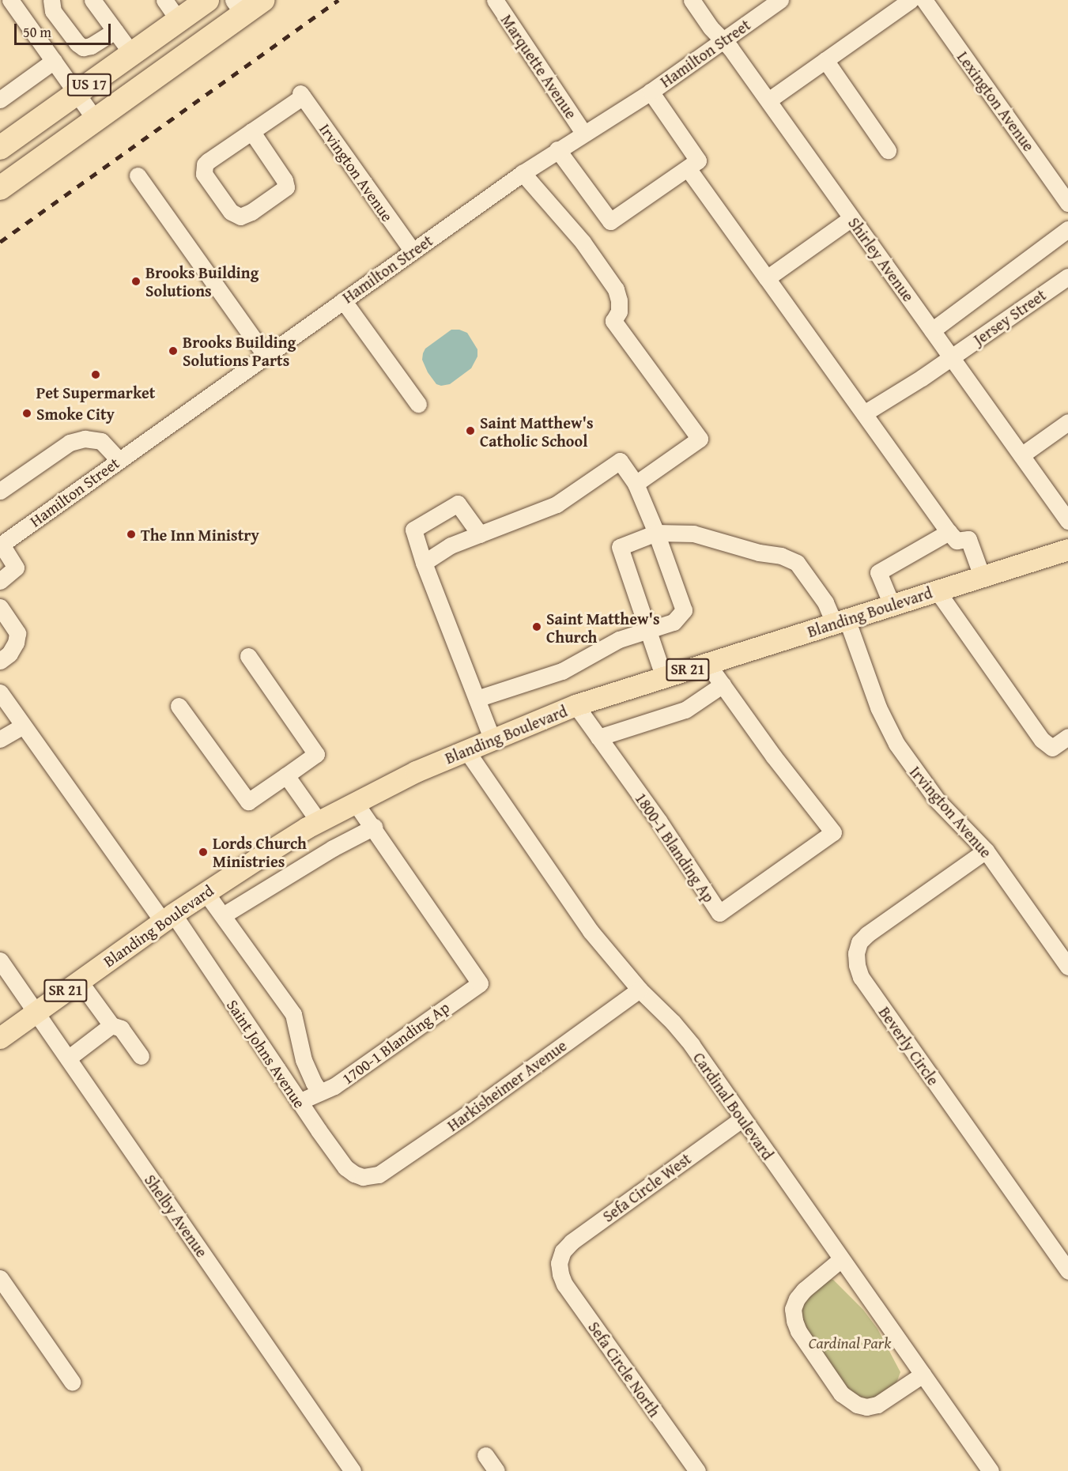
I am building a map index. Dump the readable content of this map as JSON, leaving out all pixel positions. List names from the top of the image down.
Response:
{
  "streets": {
    "highway": ["US 17"],
    "main road": ["Blanding Boulevard", "SR 21"],
    "street": [
      "Hamilton Street",
      "Marquette Avenue",
      "Lexington Avenue",
      "Irvington Avenue",
      "Shirley Avenue",
      "Jersey Street",
      "1800-1 Blanding Ap",
      "1700-1 Blanding Ap",
      "Beverly Circle",
      "Saint Johns Avenue",
      "Harkisheimer Avenue",
      "Cardinal Boulevard",
      "Sefa Circle West",
      "Shelby Avenue",
      "Sefa Circle North"
    ]
  },
  "crossings": [
    ["Hamilton Street", "Marquette Avenue"],
    ["Hamilton Street", "Irvington Avenue"],
    ["Hamilton Street", "Shirley Avenue"],
    ["Irvington Avenue", "Blanding Boulevard"],
    ["Irvington Avenue", "Beverly Circle"],
    ["Shirley Avenue", "Jersey Street"],
    ["Blanding Boulevard", "1800-1 Blanding Ap"],
    ["Blanding Boulevard", "1700-1 Blanding Ap"],
    ["Blanding Boulevard", "Saint Johns Avenue"],
    ["Blanding Boulevard", "Cardinal Boulevard"],
    ["Blanding Boulevard", "Shelby Avenue"],
    ["Saint Johns Avenue", "Harkisheimer Avenue"],
    ["Harkisheimer Avenue", "Cardinal Boulevard"],
    ["Cardinal Boulevard", "Sefa Circle West"],
    ["Sefa Circle West", "Sefa Circle North"]
  ],
  "parks": ["Cardinal Park"],
  "places": [
    "Brooks Building Solutions",
    "Brooks Building Solutions Parts",
    "Pet Supermarket",
    "Smoke City",
    "Saint Matthew's Catholic School",
    "The Inn Ministry",
    "Saint Matthew's Church",
    "Lords Church Ministries"
  ],
  "scale_bar": "50 m"
}
